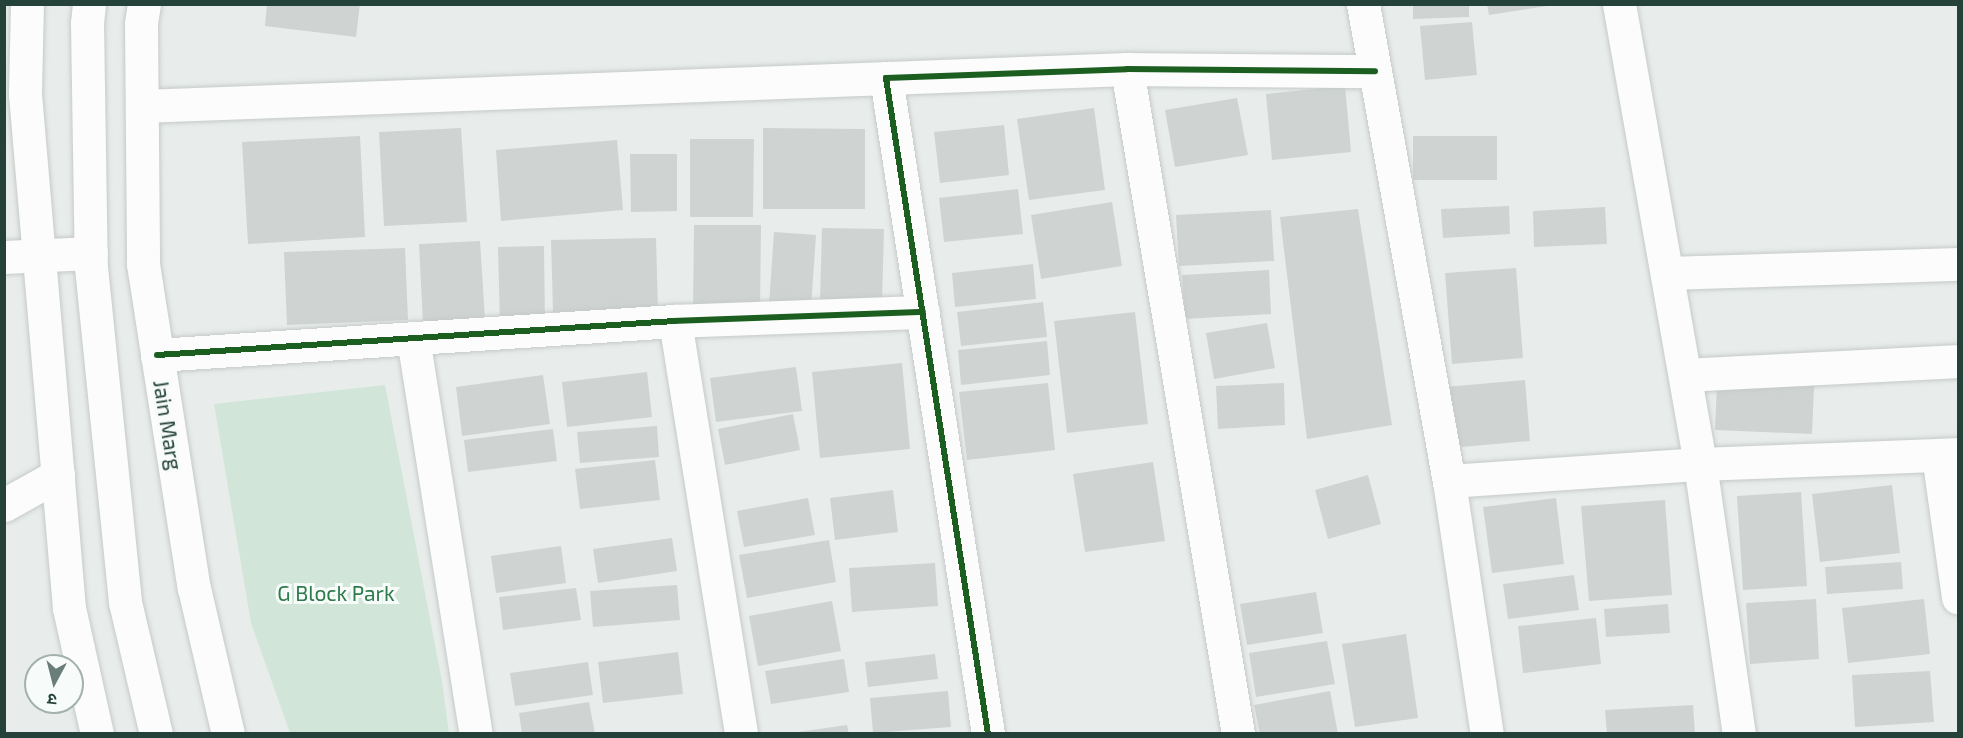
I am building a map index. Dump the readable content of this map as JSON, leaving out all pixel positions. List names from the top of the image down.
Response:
{
  "streets": {
    "street": ["Jain Marg"]
  },
  "parks": ["G Block Park"],
  "north": "bottom"
}
